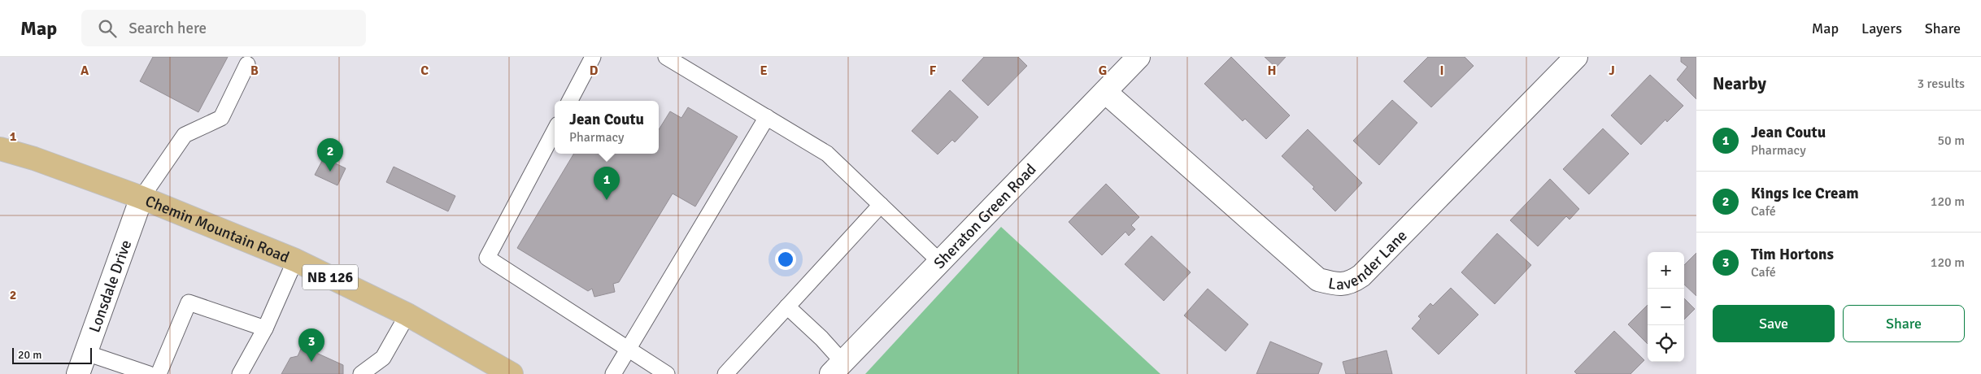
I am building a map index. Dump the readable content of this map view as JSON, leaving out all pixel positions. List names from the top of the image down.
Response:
{
  "streets": {
    "main road": ["Chemin Mountain Road", "NB 126"],
    "street": ["Sheraton Green Road", "Lavender Lane", "Lonsdale Drive"]
  },
  "crossings": [
    ["Sheraton Green Road", "Lavender Lane"],
    ["Chemin Mountain Road", "Lonsdale Drive"]
  ],
  "scale_bar": "20 m",
  "page": {
    "header": "Map",
    "search": "Search here",
    "nav": ["Map", "Layers", "Share"],
    "heading": ["Nearby", "3 results"],
    "popup": ["Jean Coutu", "Pharmacy"],
    "list": [
      {
        "mark": "1",
        "name": "Jean Coutu",
        "note": "Pharmacy",
        "value": "50 m"
      },
      {
        "mark": "2",
        "name": "Kings Ice Cream",
        "note": "Café",
        "value": "120 m"
      },
      {
        "mark": "3",
        "name": "Tim Hortons",
        "note": "Café",
        "value": "120 m"
      }
    ],
    "pins": ["2", "1", "3"],
    "map_buttons": ["+", "−"],
    "buttons": ["Save", "Share"],
    "scale": "20 m"
  },
  "grid": {
    "columns": [
      "A",
      "B",
      "C",
      "D",
      "E",
      "F",
      "G",
      "H",
      "I",
      "J"
    ],
    "rows": ["1", "2"]
  }
}
